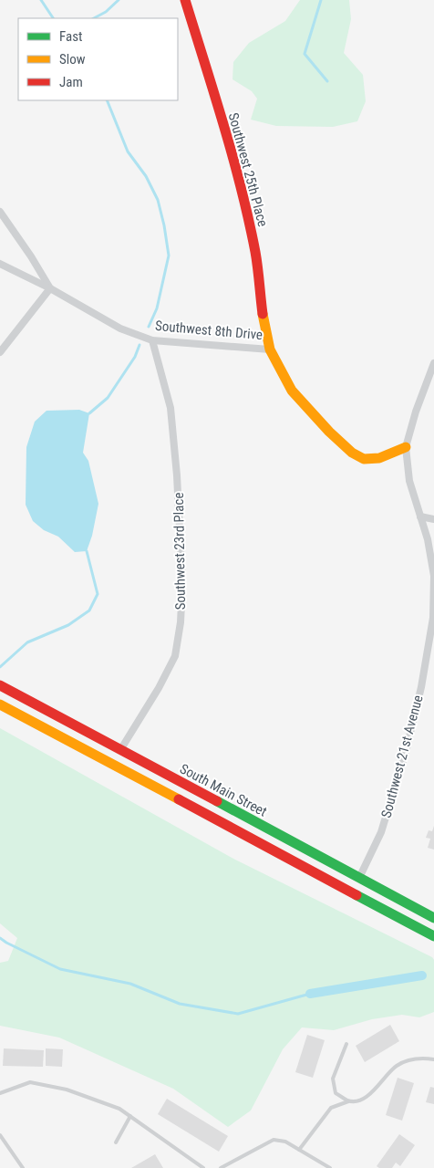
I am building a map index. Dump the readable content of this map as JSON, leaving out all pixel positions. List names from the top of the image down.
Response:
{
  "streets": {
    "main road": ["Southwest 25th Place", "Southwest 8th Drive", "South Main Street"],
    "street": ["Southwest 23rd Place", "Southwest 21st Avenue"]
  },
  "crossings": [
    ["Southwest 25th Place", "Southwest 8th Drive"],
    ["Southwest 8th Drive", "Southwest 23rd Place"],
    ["Southwest 8th Drive", "Southwest 21st Avenue"],
    ["Southwest 23rd Place", "South Main Street"],
    ["Southwest 21st Avenue", "South Main Street"]
  ],
  "legend": ["Fast", "Slow", "Jam"]
}
